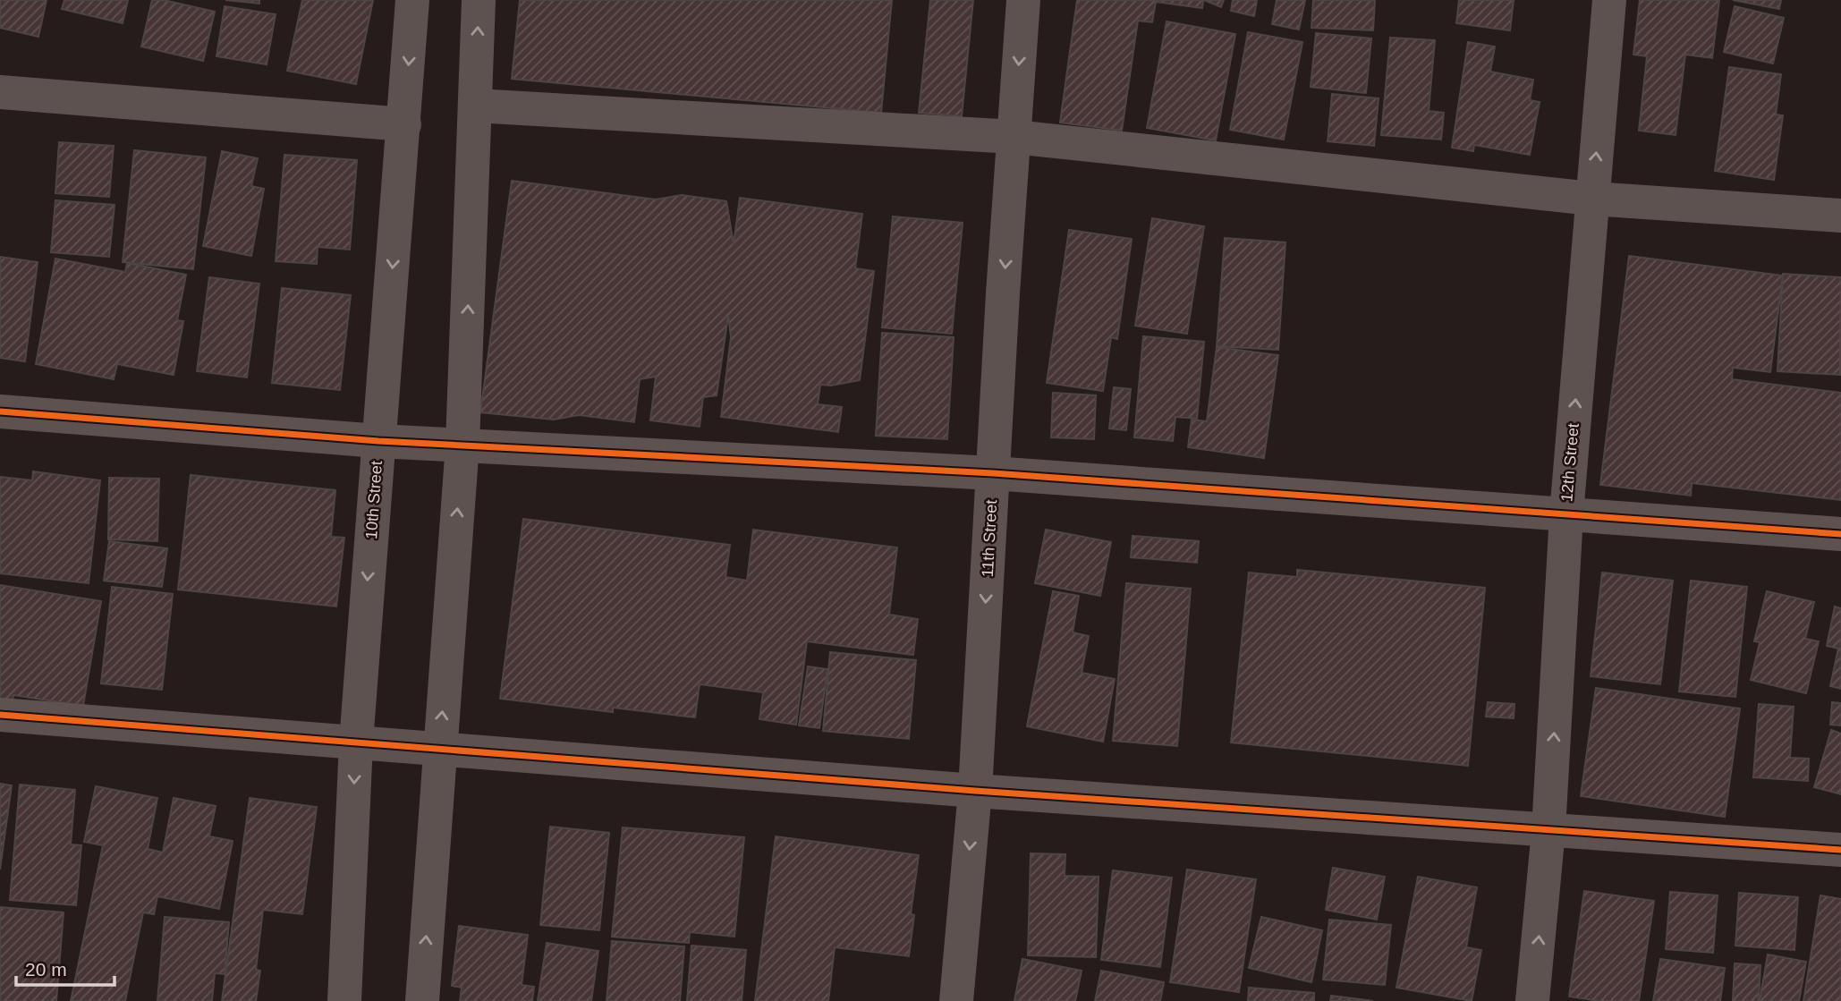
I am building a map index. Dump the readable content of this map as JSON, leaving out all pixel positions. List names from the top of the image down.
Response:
{
  "streets": {
    "street": ["12th Street", "10th Street", "11th Street"]
  },
  "one_way": ["12th Street", "11th Street"],
  "scale_bar": "20 m"
}
